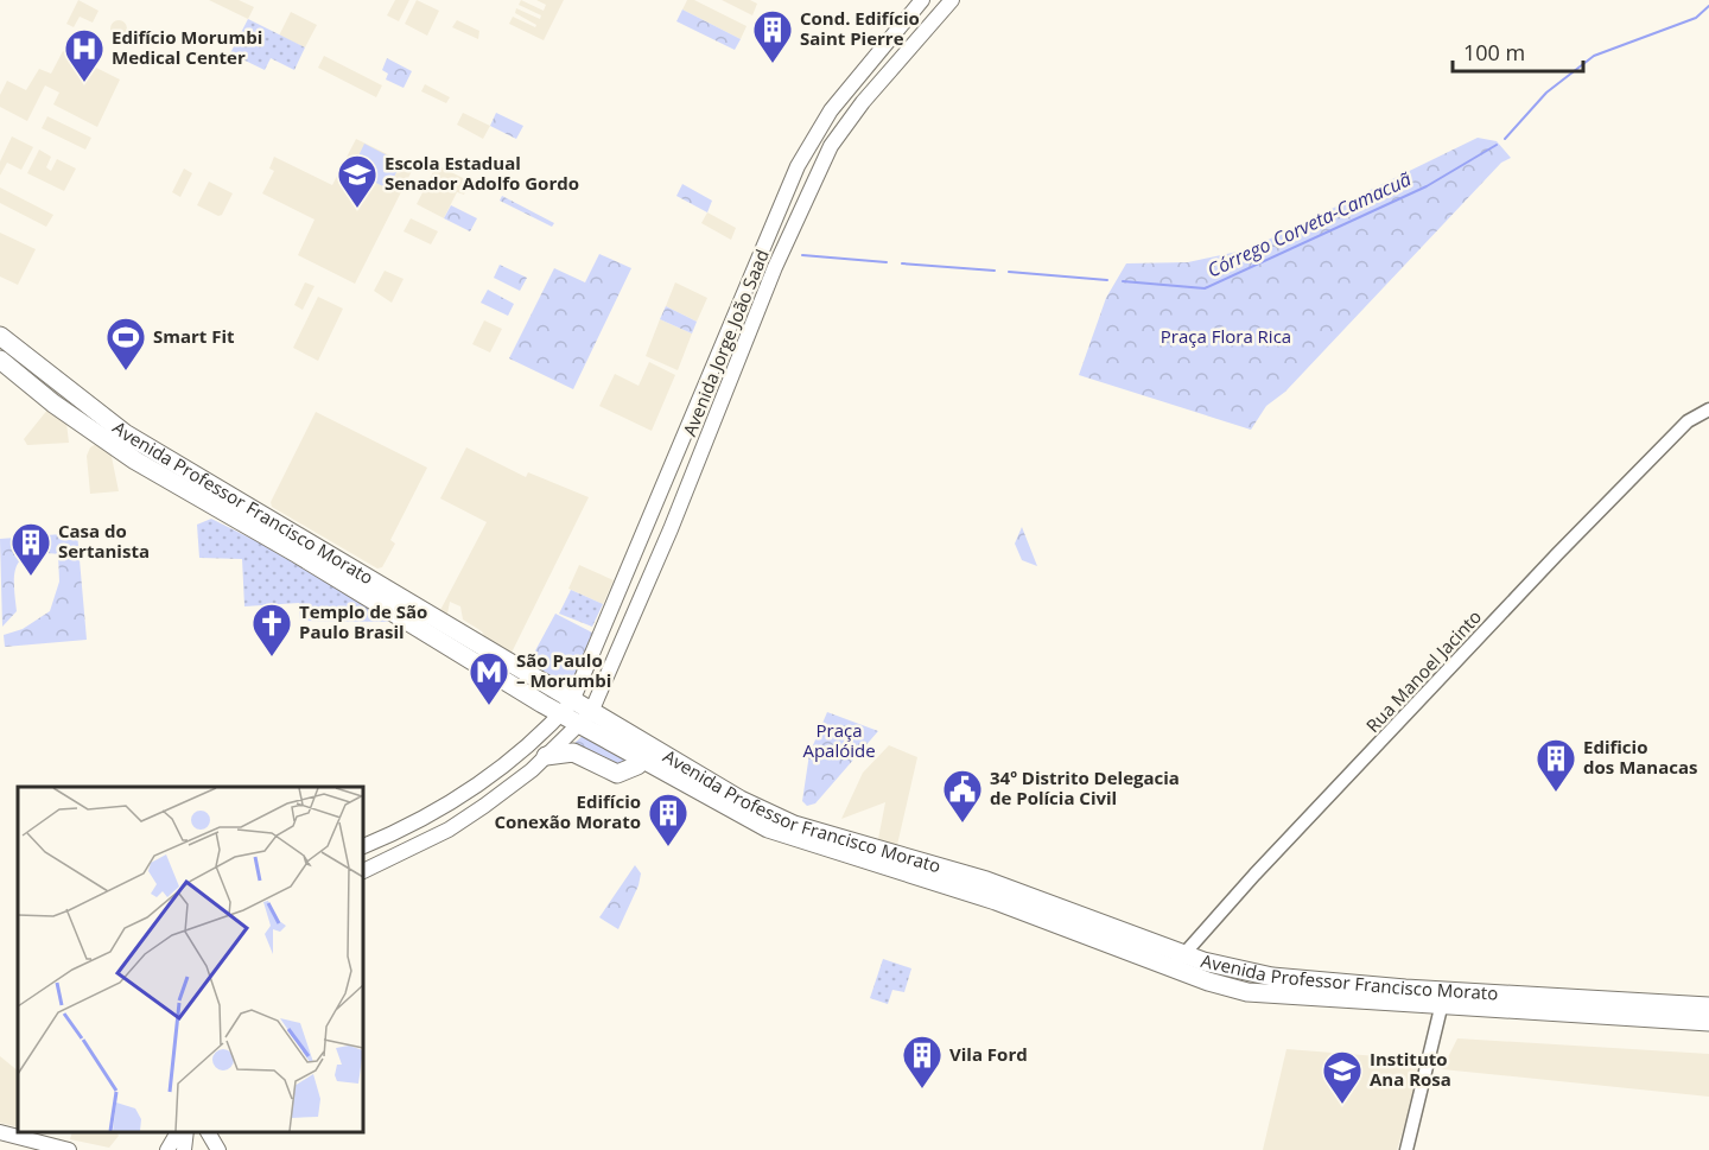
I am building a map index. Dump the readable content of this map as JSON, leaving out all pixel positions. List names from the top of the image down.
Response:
{
  "streets": {
    "highway": ["Avenida Professor Francisco Morato"],
    "main road": ["Avenida Jorge João Saad"],
    "street": ["Rua Manoel Jacinto"]
  },
  "crossings": [
    ["Avenida Jorge João Saad", "Avenida Professor Francisco Morato"],
    ["Avenida Professor Francisco Morato", "Rua Manoel Jacinto"]
  ],
  "water": ["Córrego Corveta-Camacuã"],
  "parks": ["Praça Flora Rica", "Praça Apalóide"],
  "places": {
    "building": [
      "Cond. Edifício Saint Pierre",
      "Casa do Sertanista",
      "Edificio dos Manacas",
      "Edifício Conexão Morato",
      "Vila Ford"
    ],
    "hospital": ["Edifício Morumbi Medical Center"],
    "school or university": ["Escola Estadual Senador Adolfo Gordo", "Instituto Ana Rosa"],
    "sports": ["Smart Fit"],
    "church": ["Templo de São Paulo Brasil"],
    "metro station": ["São Paulo – Morumbi"],
    "public building": ["34º Distrito Delegacia de Polícia Civil"]
  },
  "scale_bar": "100 m"
}
